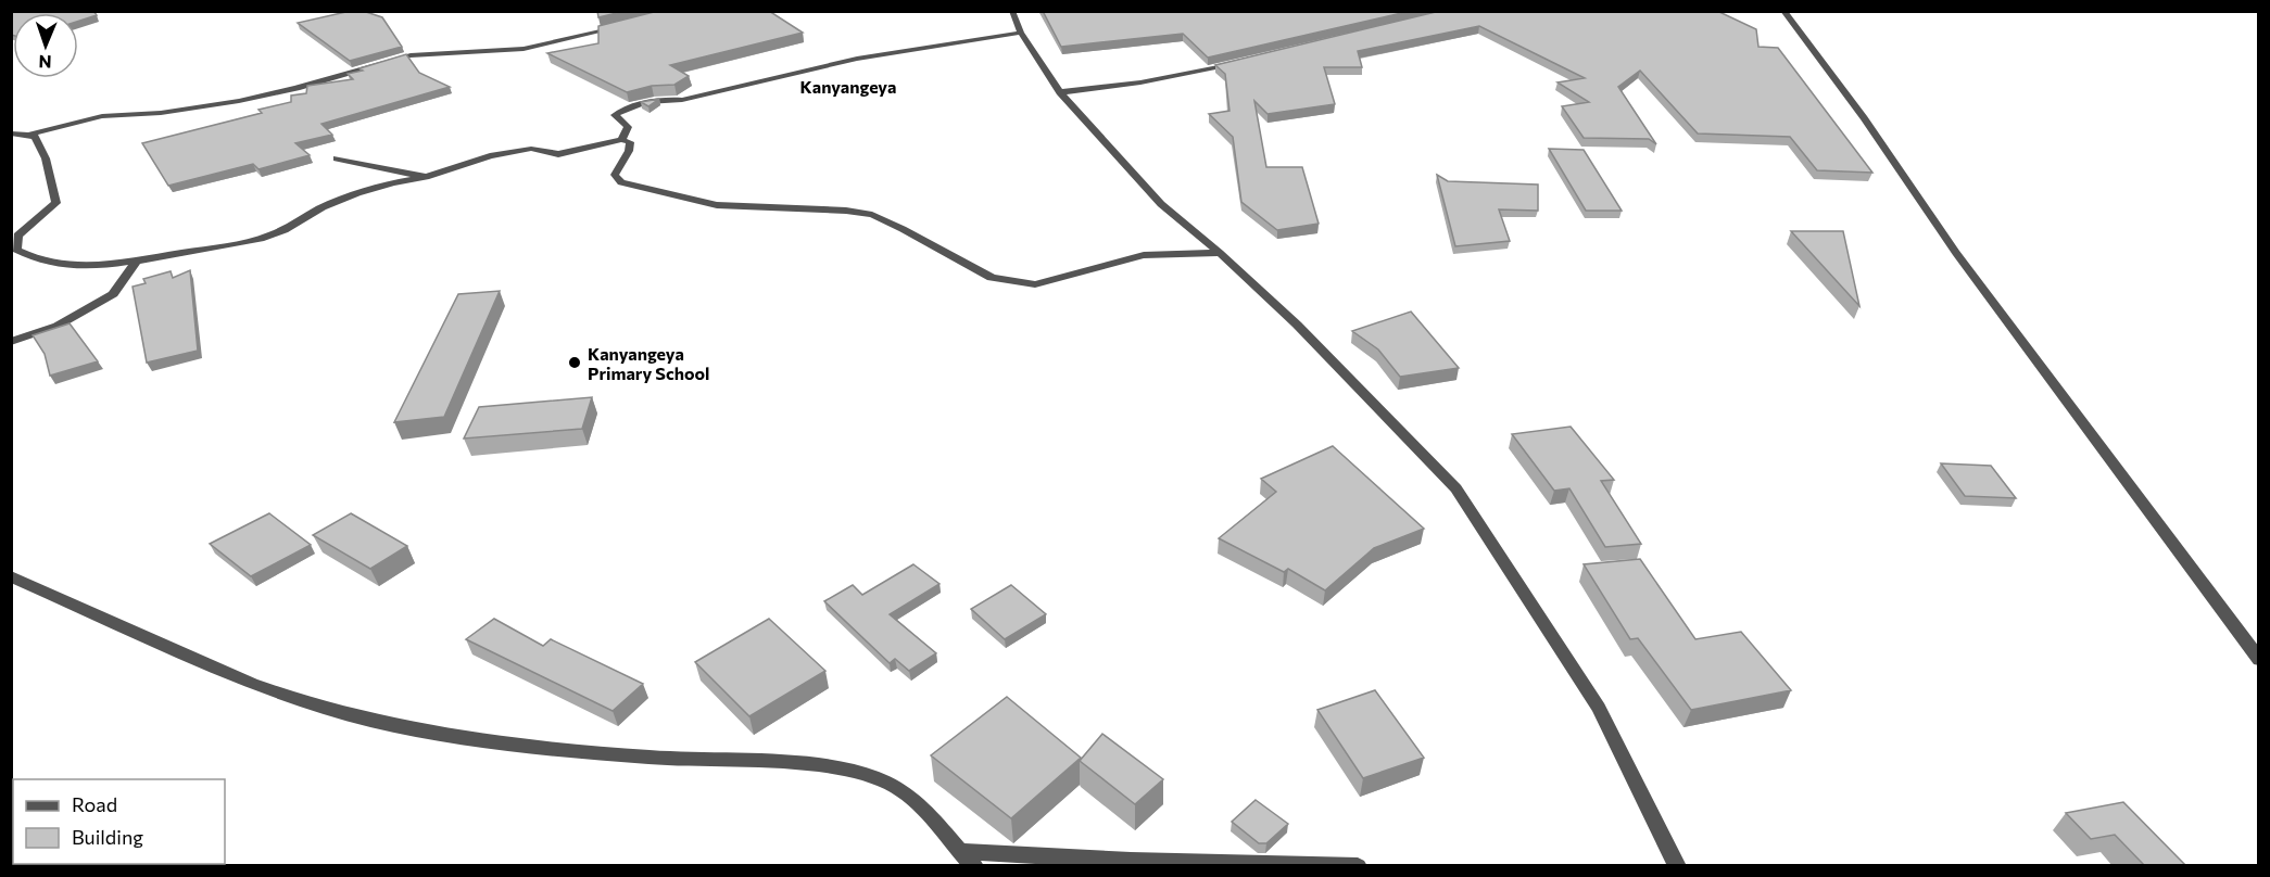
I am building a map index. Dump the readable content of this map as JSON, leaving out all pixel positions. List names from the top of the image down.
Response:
{
  "districts": ["Kanyangeya"],
  "places": ["Kanyangeya Primary School"],
  "legend": ["Road", "Building"],
  "north": "bottom"
}
